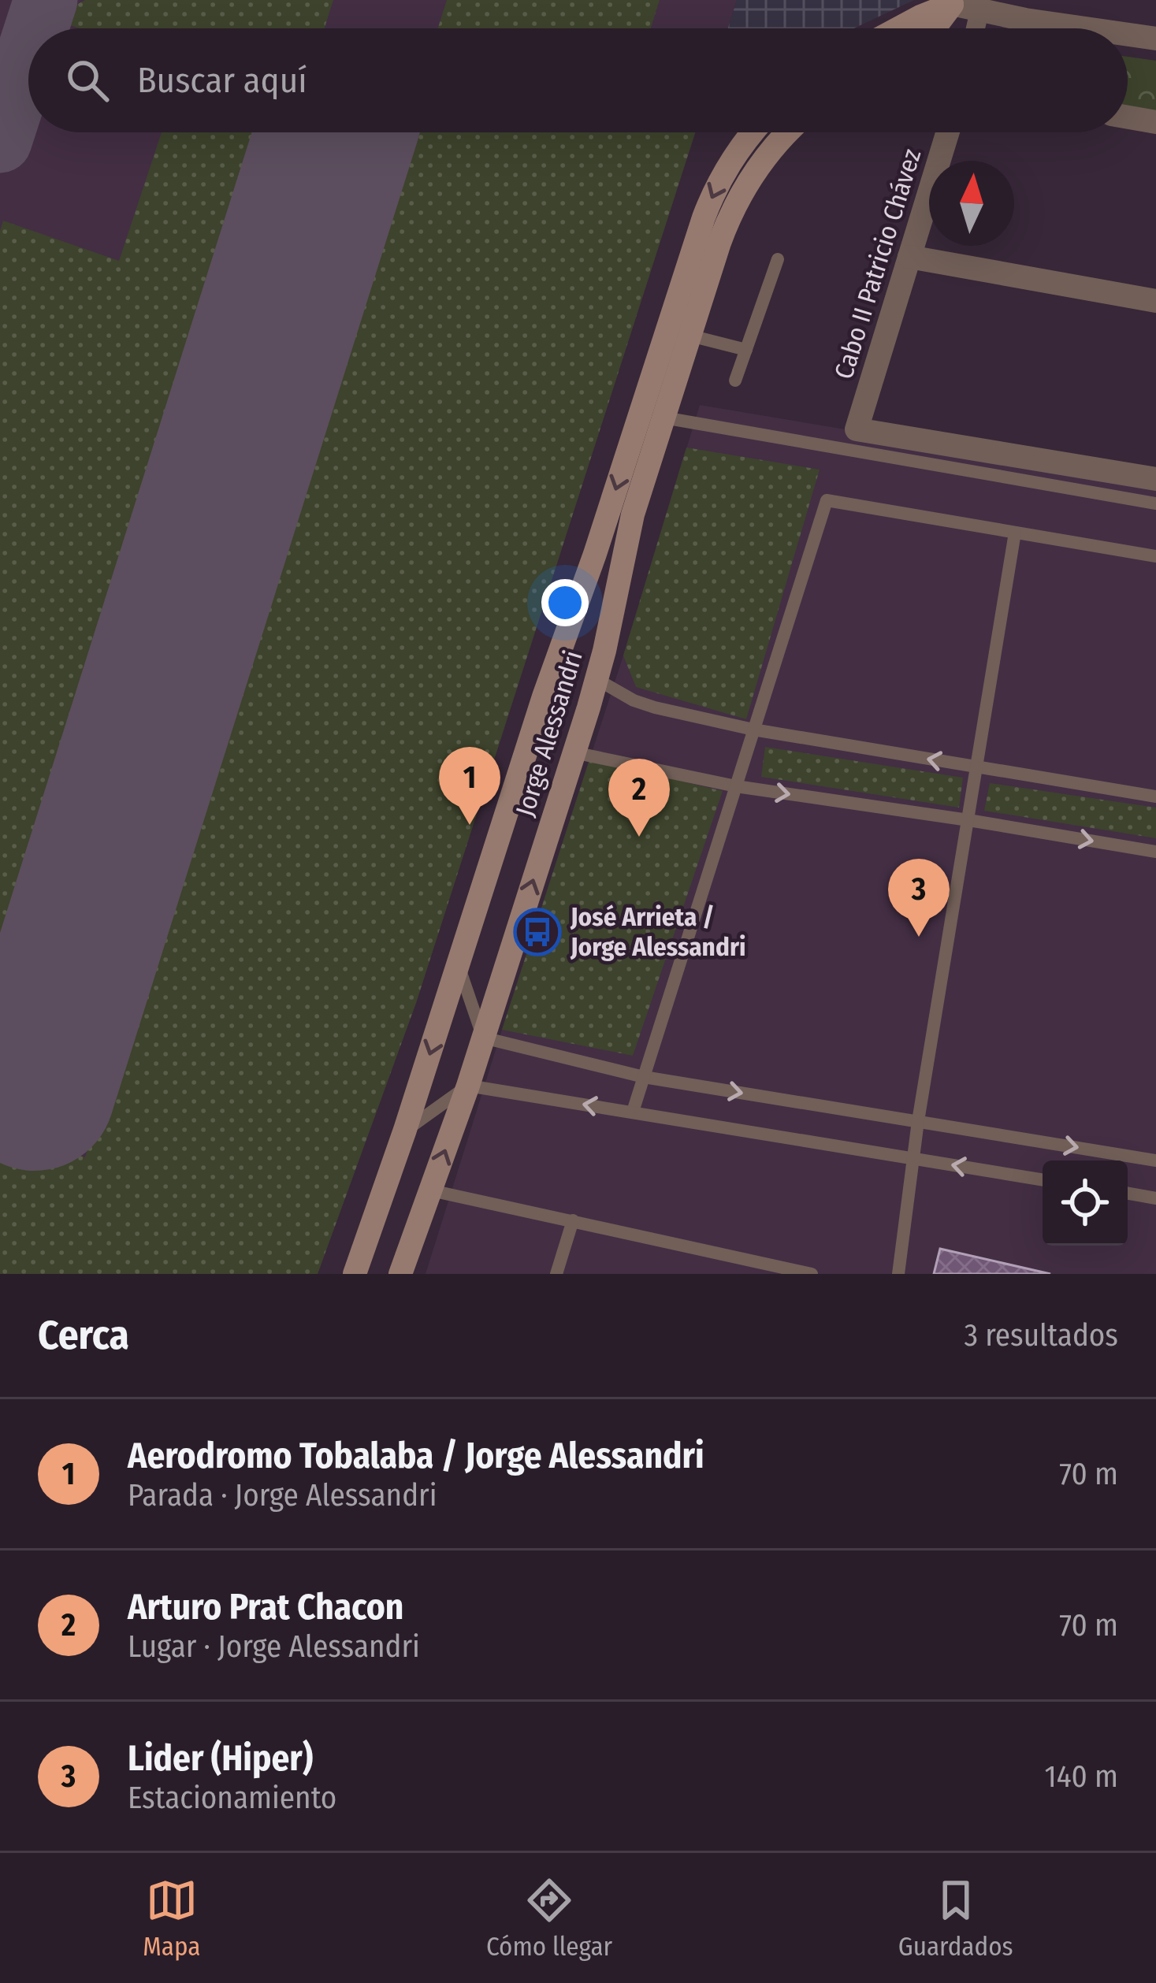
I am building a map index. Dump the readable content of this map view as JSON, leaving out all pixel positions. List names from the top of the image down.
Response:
{
  "streets": {
    "main road": ["Jorge Alessandri"],
    "street": ["Cabo II Patricio Chávez"]
  },
  "places": {
    "bus stop": ["José Arrieta / Jorge Alessandri"]
  },
  "north": "top",
  "page": {
    "search": "Buscar aquí",
    "pins": ["1", "2", "3"],
    "heading": ["Cerca", "3 resultados"],
    "list": [
      {
        "mark": "1",
        "name": "Aerodromo Tobalaba / Jorge Alessandri",
        "note": "Parada · Jorge Alessandri",
        "value": "70 m"
      },
      {
        "mark": "2",
        "name": "Arturo Prat Chacon",
        "note": "Lugar · Jorge Alessandri",
        "value": "70 m"
      },
      {
        "mark": "3",
        "name": "Lider (Hiper)",
        "note": "Estacionamiento",
        "value": "140 m"
      }
    ],
    "nav": ["Mapa", "Cómo llegar", "Guardados"]
  }
}
